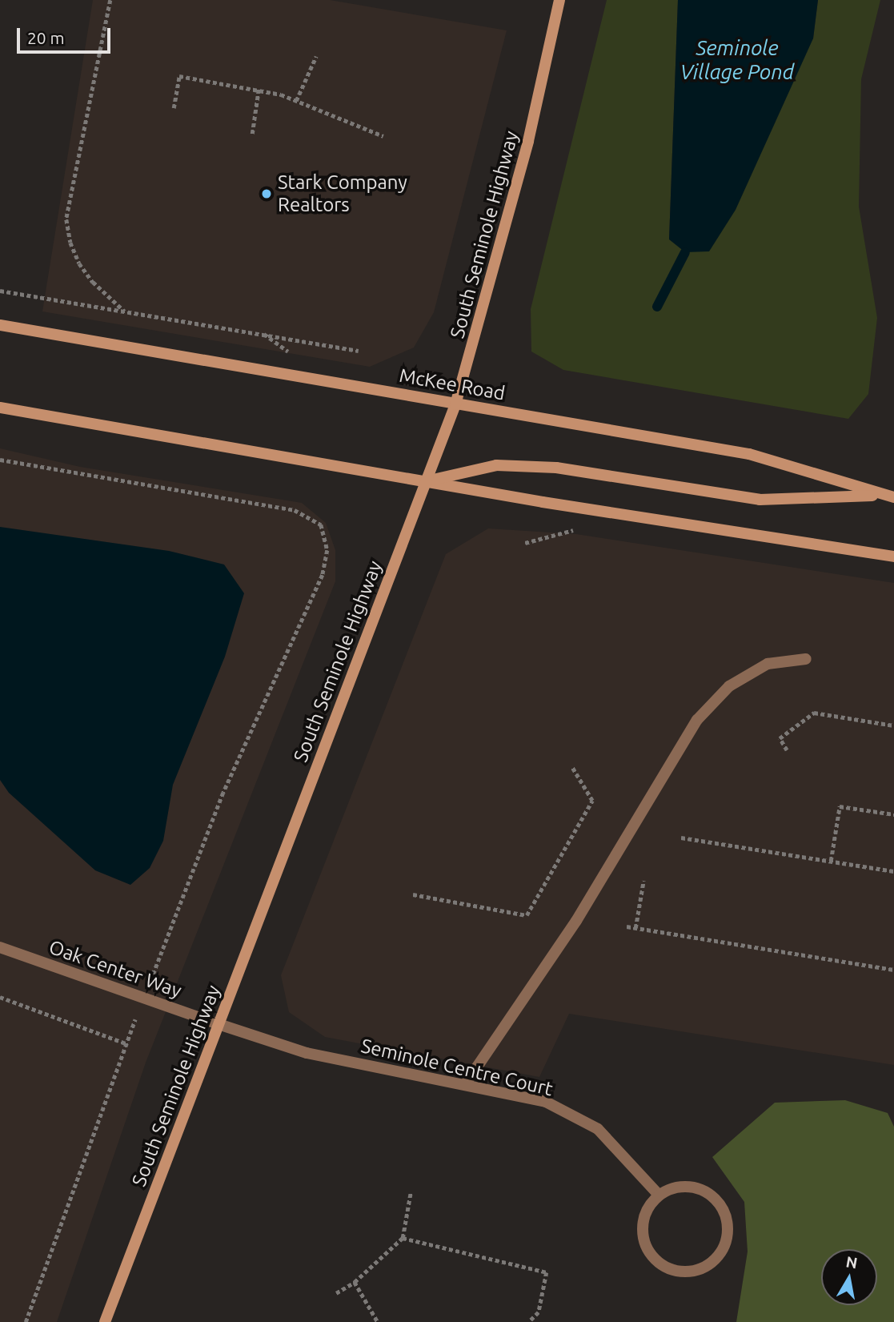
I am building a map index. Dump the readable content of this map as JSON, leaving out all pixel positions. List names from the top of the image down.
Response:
{
  "streets": {
    "main road": ["South Seminole Highway", "McKee Road"],
    "street": ["Oak Center Way", "Seminole Centre Court"]
  },
  "crossings": [
    ["South Seminole Highway", "McKee Road"],
    ["South Seminole Highway", "Oak Center Way"],
    ["South Seminole Highway", "Seminole Centre Court"],
    ["Oak Center Way", "Seminole Centre Court"]
  ],
  "water": ["Seminole Village Pond"],
  "places": ["Stark Company Realtors"],
  "scale_bar": "20 m",
  "north": "top"
}
